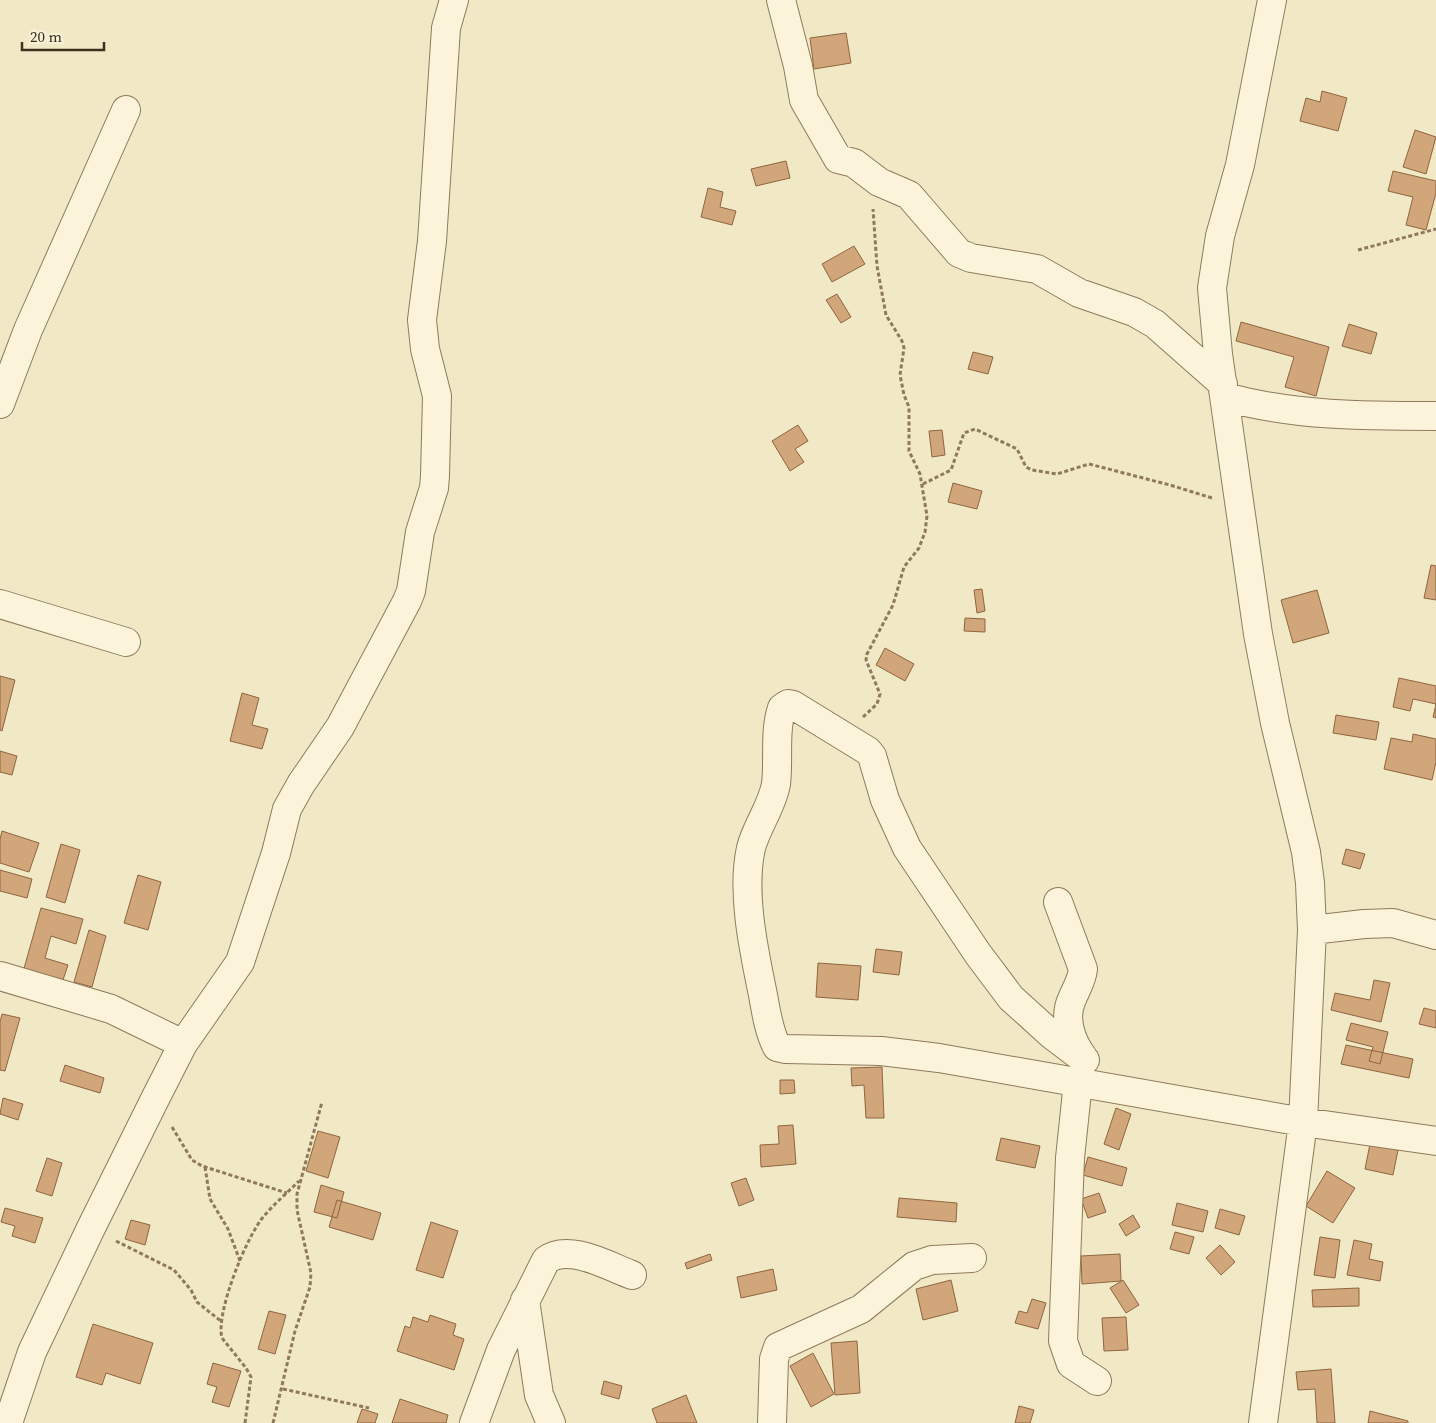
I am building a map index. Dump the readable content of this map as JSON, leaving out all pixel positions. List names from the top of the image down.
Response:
{
  "scale_bar": "20 m"
}
